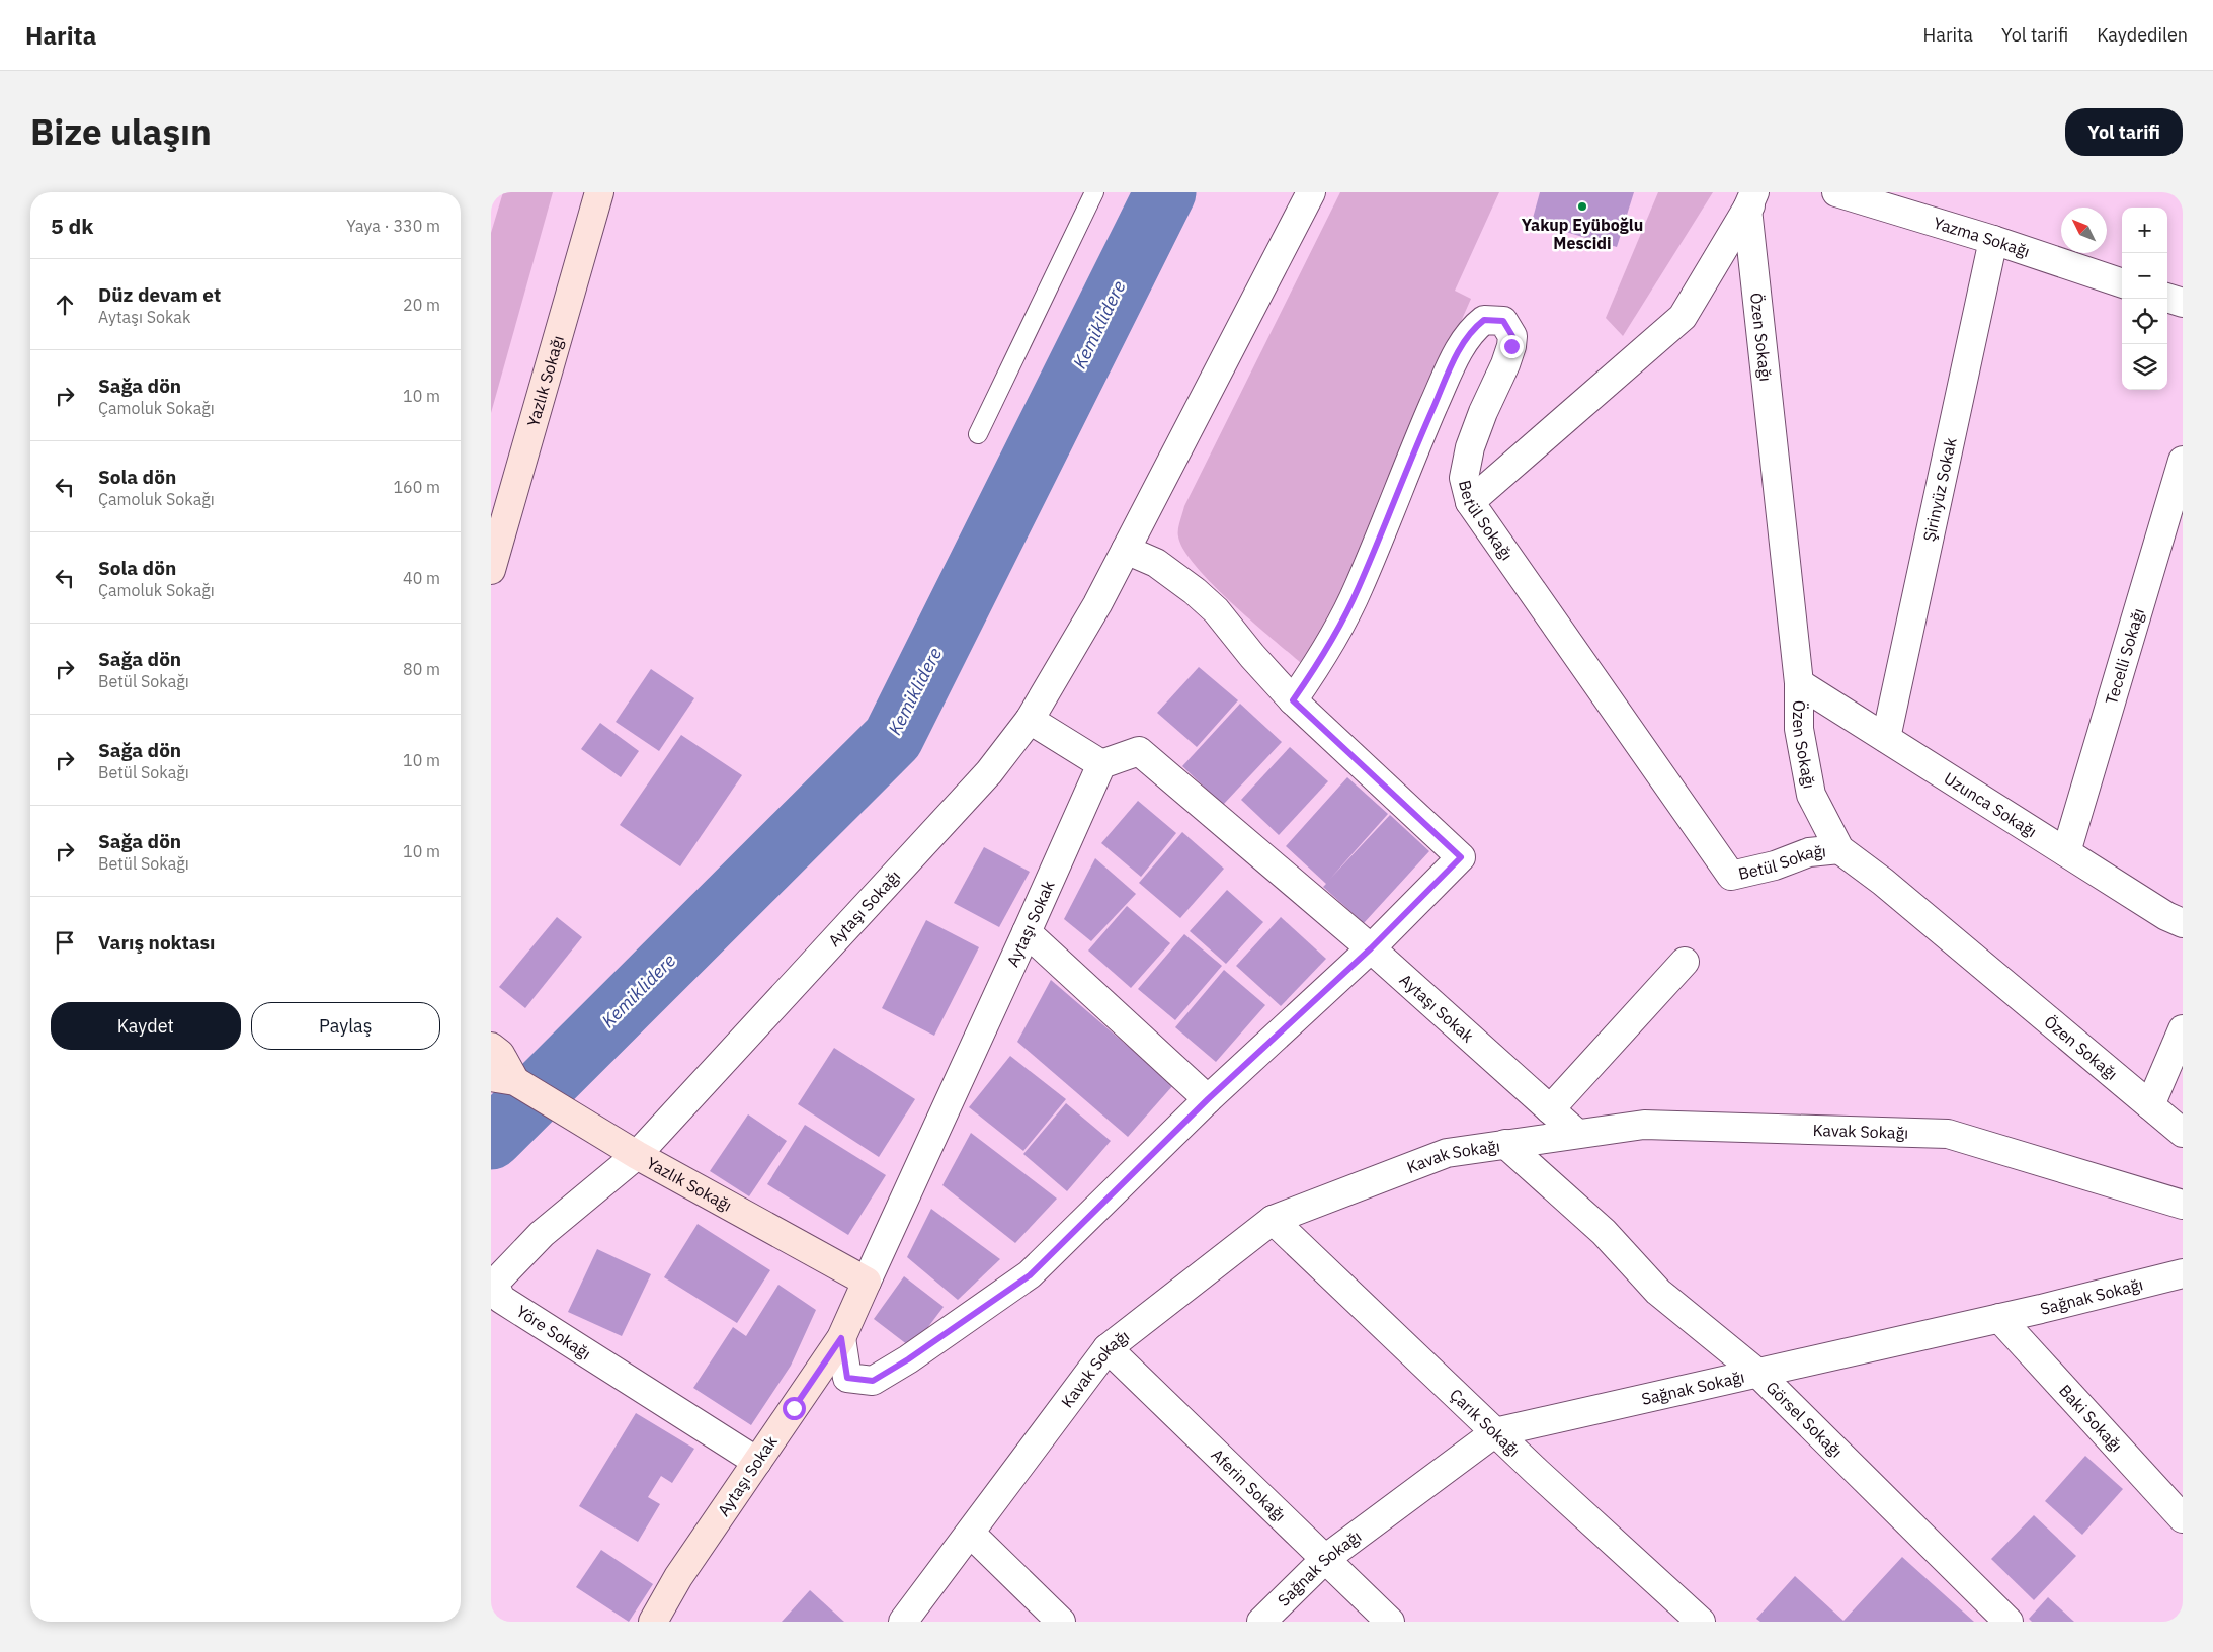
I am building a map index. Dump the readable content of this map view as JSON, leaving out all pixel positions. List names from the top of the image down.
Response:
{
  "streets": {
    "street": [
      "Yazma Sokağı",
      "Özen Sokağı",
      "Yazlık Sokağı",
      "Şirinyüz Sokak",
      "Betül Sokağı",
      "Tecelli Sokağı",
      "Uzunca Sokağı",
      "Aytaşı Sokağı",
      "Aytaşı Sokak",
      "Kavak Sokağı",
      "Sağnak Sokağı",
      "Yöre Sokağı",
      "Baki Sokağı",
      "Görsel Sokağı",
      "Çarık Sokağı",
      "Aferin Sokağı"
    ]
  },
  "crossings": [
    ["Yazma Sokağı", "Şirinyüz Sokak"],
    ["Özen Sokağı", "Betül Sokağı"],
    ["Özen Sokağı", "Uzunca Sokağı"],
    ["Yazlık Sokağı", "Aytaşı Sokağı"],
    ["Yazlık Sokağı", "Aytaşı Sokak"],
    ["Yazlık Sokağı", "Yöre Sokağı"],
    ["Şirinyüz Sokak", "Uzunca Sokağı"],
    ["Tecelli Sokağı", "Uzunca Sokağı"],
    ["Aytaşı Sokağı", "Yöre Sokağı"],
    ["Aytaşı Sokak", "Kavak Sokağı"],
    ["Aytaşı Sokak", "Yöre Sokağı"],
    ["Kavak Sokağı", "Görsel Sokağı"],
    ["Kavak Sokağı", "Çarık Sokağı"],
    ["Kavak Sokağı", "Aferin Sokağı"],
    ["Sağnak Sokağı", "Baki Sokağı"],
    ["Sağnak Sokağı", "Görsel Sokağı"],
    ["Sağnak Sokağı", "Çarık Sokağı"],
    ["Sağnak Sokağı", "Aferin Sokağı"]
  ],
  "water": ["Kemiklidere"],
  "places": ["Yakup Eyüboğlu Mescidi"],
  "north": "top left",
  "page": {
    "header": "Harita",
    "nav": ["Harita", "Yol tarifi", "Kaydedilen"],
    "title": "Bize ulaşın",
    "buttons": [
      "Yol tarifi",
      ["Kaydet", "Paylaş"]
    ],
    "heading": ["5 dk", "Yaya · 330 m"],
    "map_buttons": ["+", "−"],
    "list": [
      ["Düz devam et", "Aytaşı Sokak", "20 m"],
      ["Sağa dön", "Çamoluk Sokağı", "10 m"],
      ["Sola dön", "Çamoluk Sokağı", "160 m"],
      ["Sola dön", "Çamoluk Sokağı", "40 m"],
      ["Sağa dön", "Betül Sokağı", "80 m"],
      ["Sağa dön", "Betül Sokağı", "10 m"],
      ["Sağa dön", "Betül Sokağı", "10 m"],
      "Varış noktası"
    ]
  }
}
